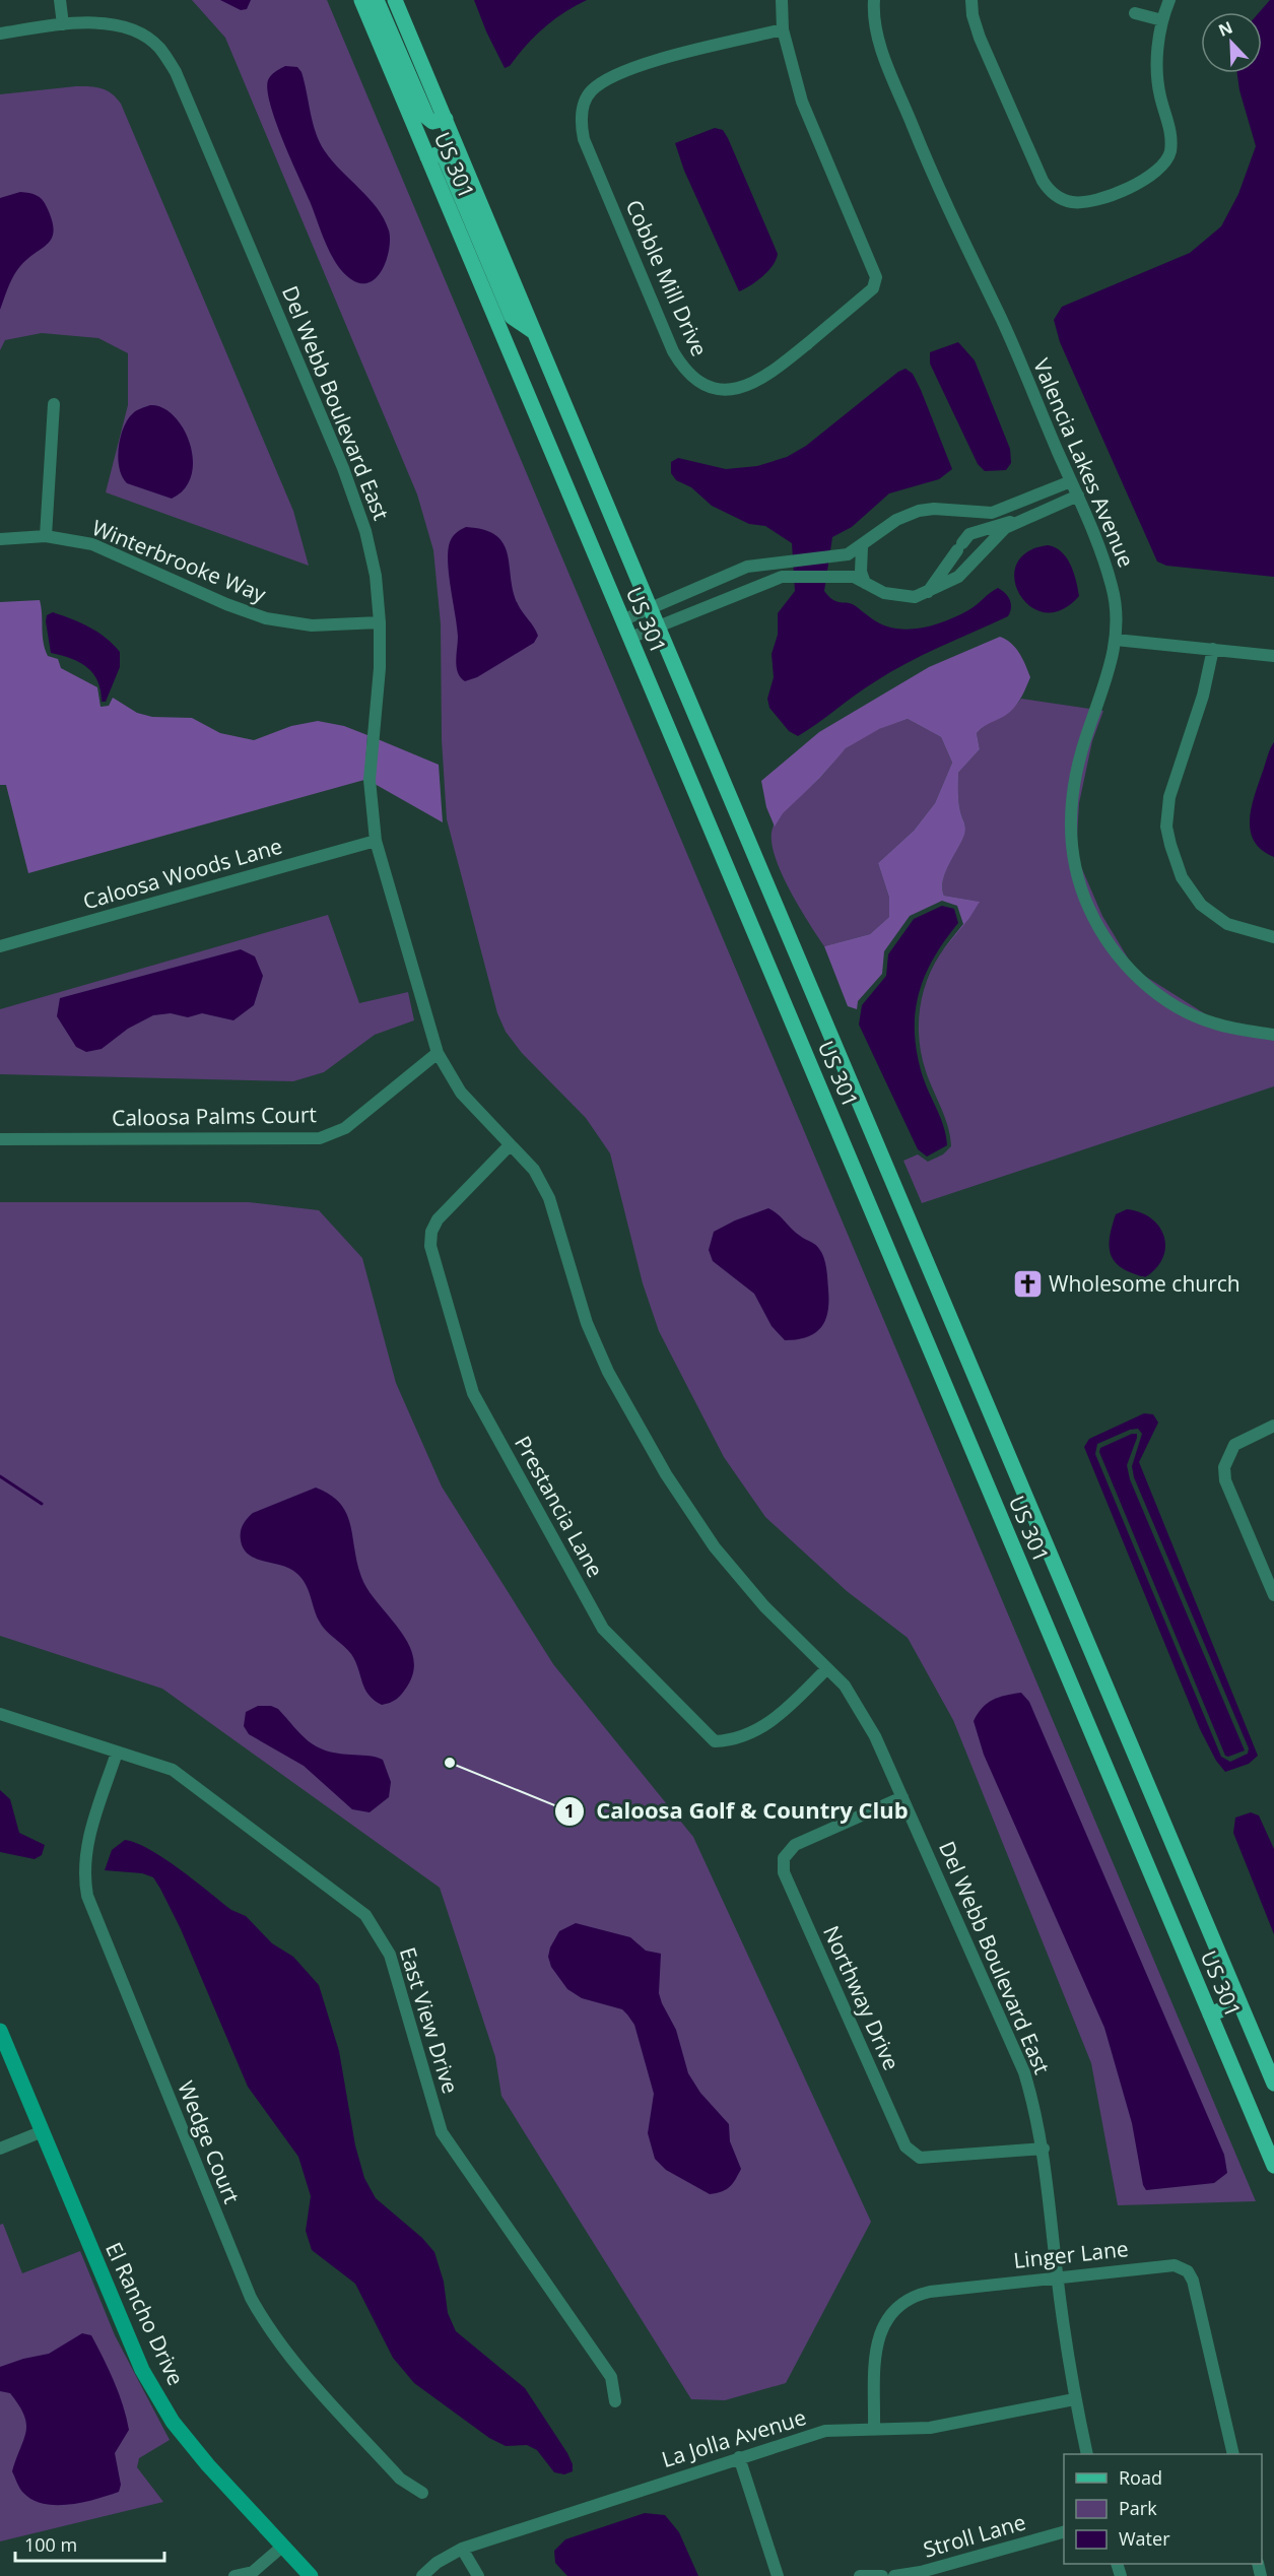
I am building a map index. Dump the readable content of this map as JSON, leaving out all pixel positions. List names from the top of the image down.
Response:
{
  "streets": {
    "main road": ["US 301"],
    "street": [
      "Cobble Mill Drive",
      "Del Webb Boulevard East",
      "Valencia Lakes Avenue",
      "Winterbrooke Way",
      "Caloosa Woods Lane",
      "Caloosa Palms Court",
      "Prestancia Lane",
      "Northway Drive",
      "East View Drive",
      "Wedge Court",
      "Linger Lane",
      "El Rancho Drive",
      "La Jolla Avenue",
      "Stroll Lane"
    ]
  },
  "crossings": [
    ["Del Webb Boulevard East", "Winterbrooke Way"],
    ["Del Webb Boulevard East", "Caloosa Woods Lane"],
    ["Del Webb Boulevard East", "Caloosa Palms Court"],
    ["Del Webb Boulevard East", "Prestancia Lane"],
    ["Del Webb Boulevard East", "Northway Drive"],
    ["Del Webb Boulevard East", "Linger Lane"],
    ["Del Webb Boulevard East", "La Jolla Avenue"],
    ["East View Drive", "Wedge Court"],
    ["Linger Lane", "La Jolla Avenue"]
  ],
  "places": {
    "church": ["Wholesome church"],
    "other": ["Caloosa Golf & Country Club"]
  },
  "legend": ["Road", "Park", "Water"],
  "scale_bar": "100 m",
  "north": "top left"
}
